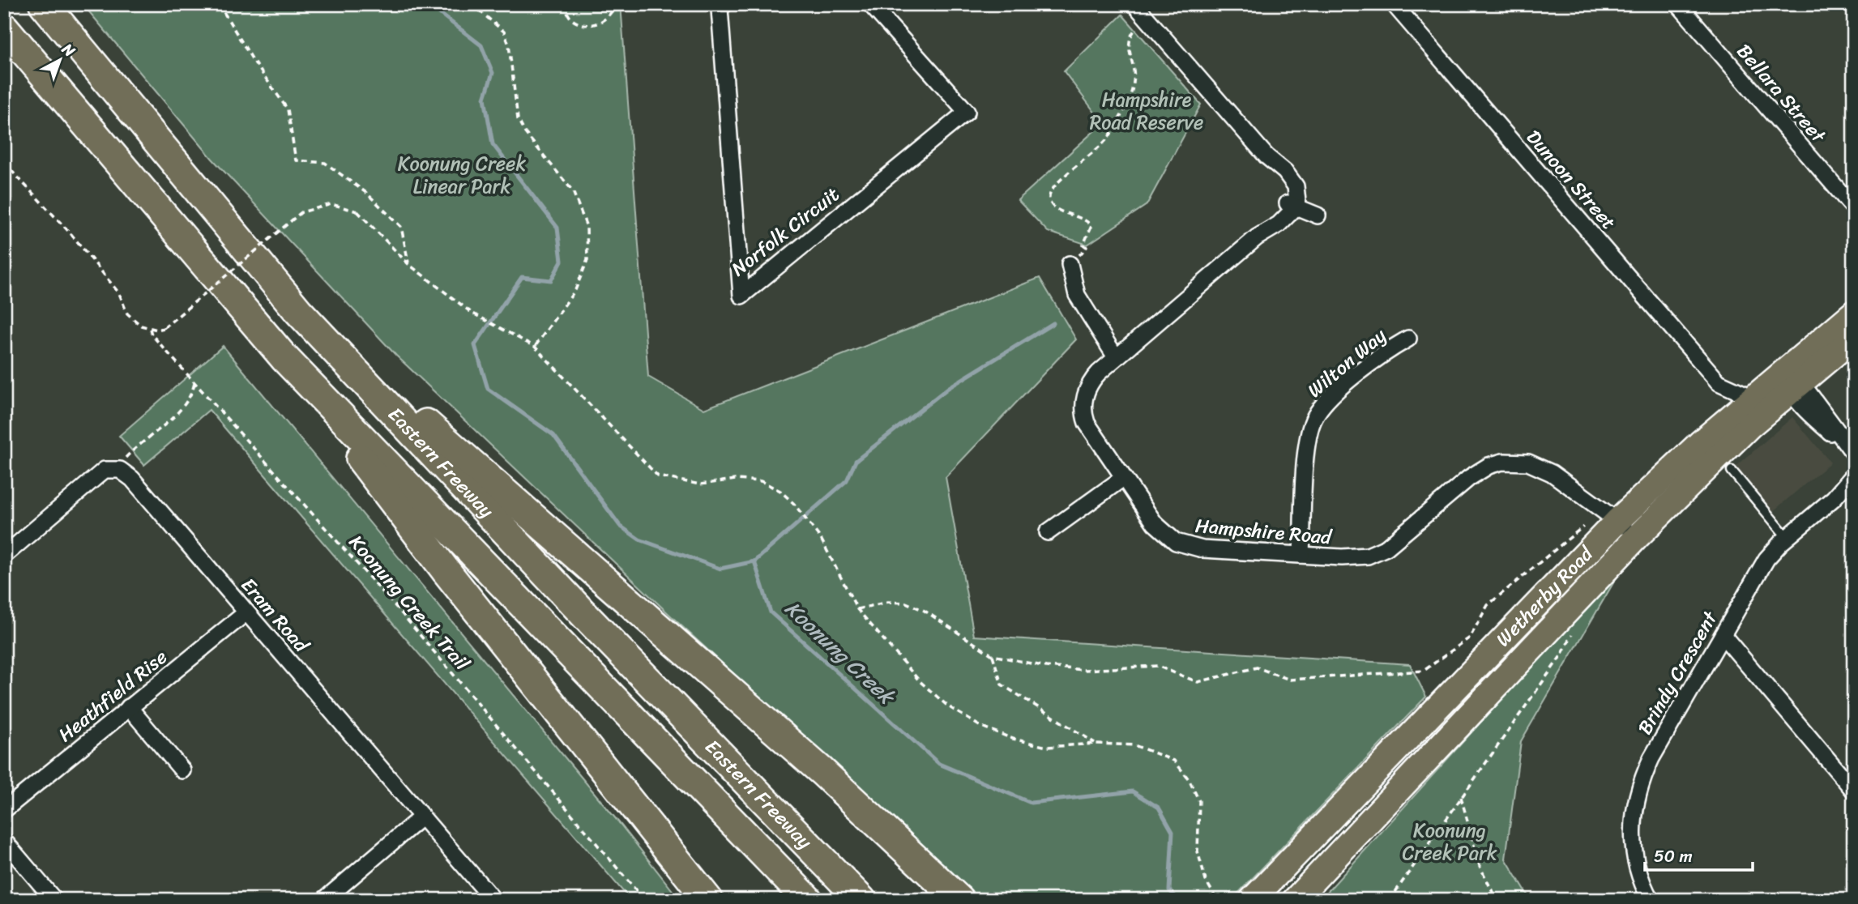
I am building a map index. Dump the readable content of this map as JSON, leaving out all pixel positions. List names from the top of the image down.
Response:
{
  "streets": {
    "highway": ["Eastern Freeway"],
    "main road": ["Wetherby Road"],
    "street": [
      "Bellara Street",
      "Dunoon Street",
      "Norfolk Circuit",
      "Wilton Way",
      "Hampshire Road",
      "Eram Road",
      "Brindy Crescent",
      "Heathfield Rise"
    ],
    "path": ["Koonung Creek Trail"]
  },
  "crossings": [
    ["Dunoon Street", "Wetherby Road"],
    ["Wilton Way", "Hampshire Road"],
    ["Hampshire Road", "Wetherby Road"],
    ["Eram Road", "Heathfield Rise"]
  ],
  "water": ["Koonung Creek"],
  "parks": ["Hampshire Road Reserve", "Koonung Creek Linear Park", "Koonung Creek Park"],
  "scale_bar": "50 m",
  "north": "top right"
}
